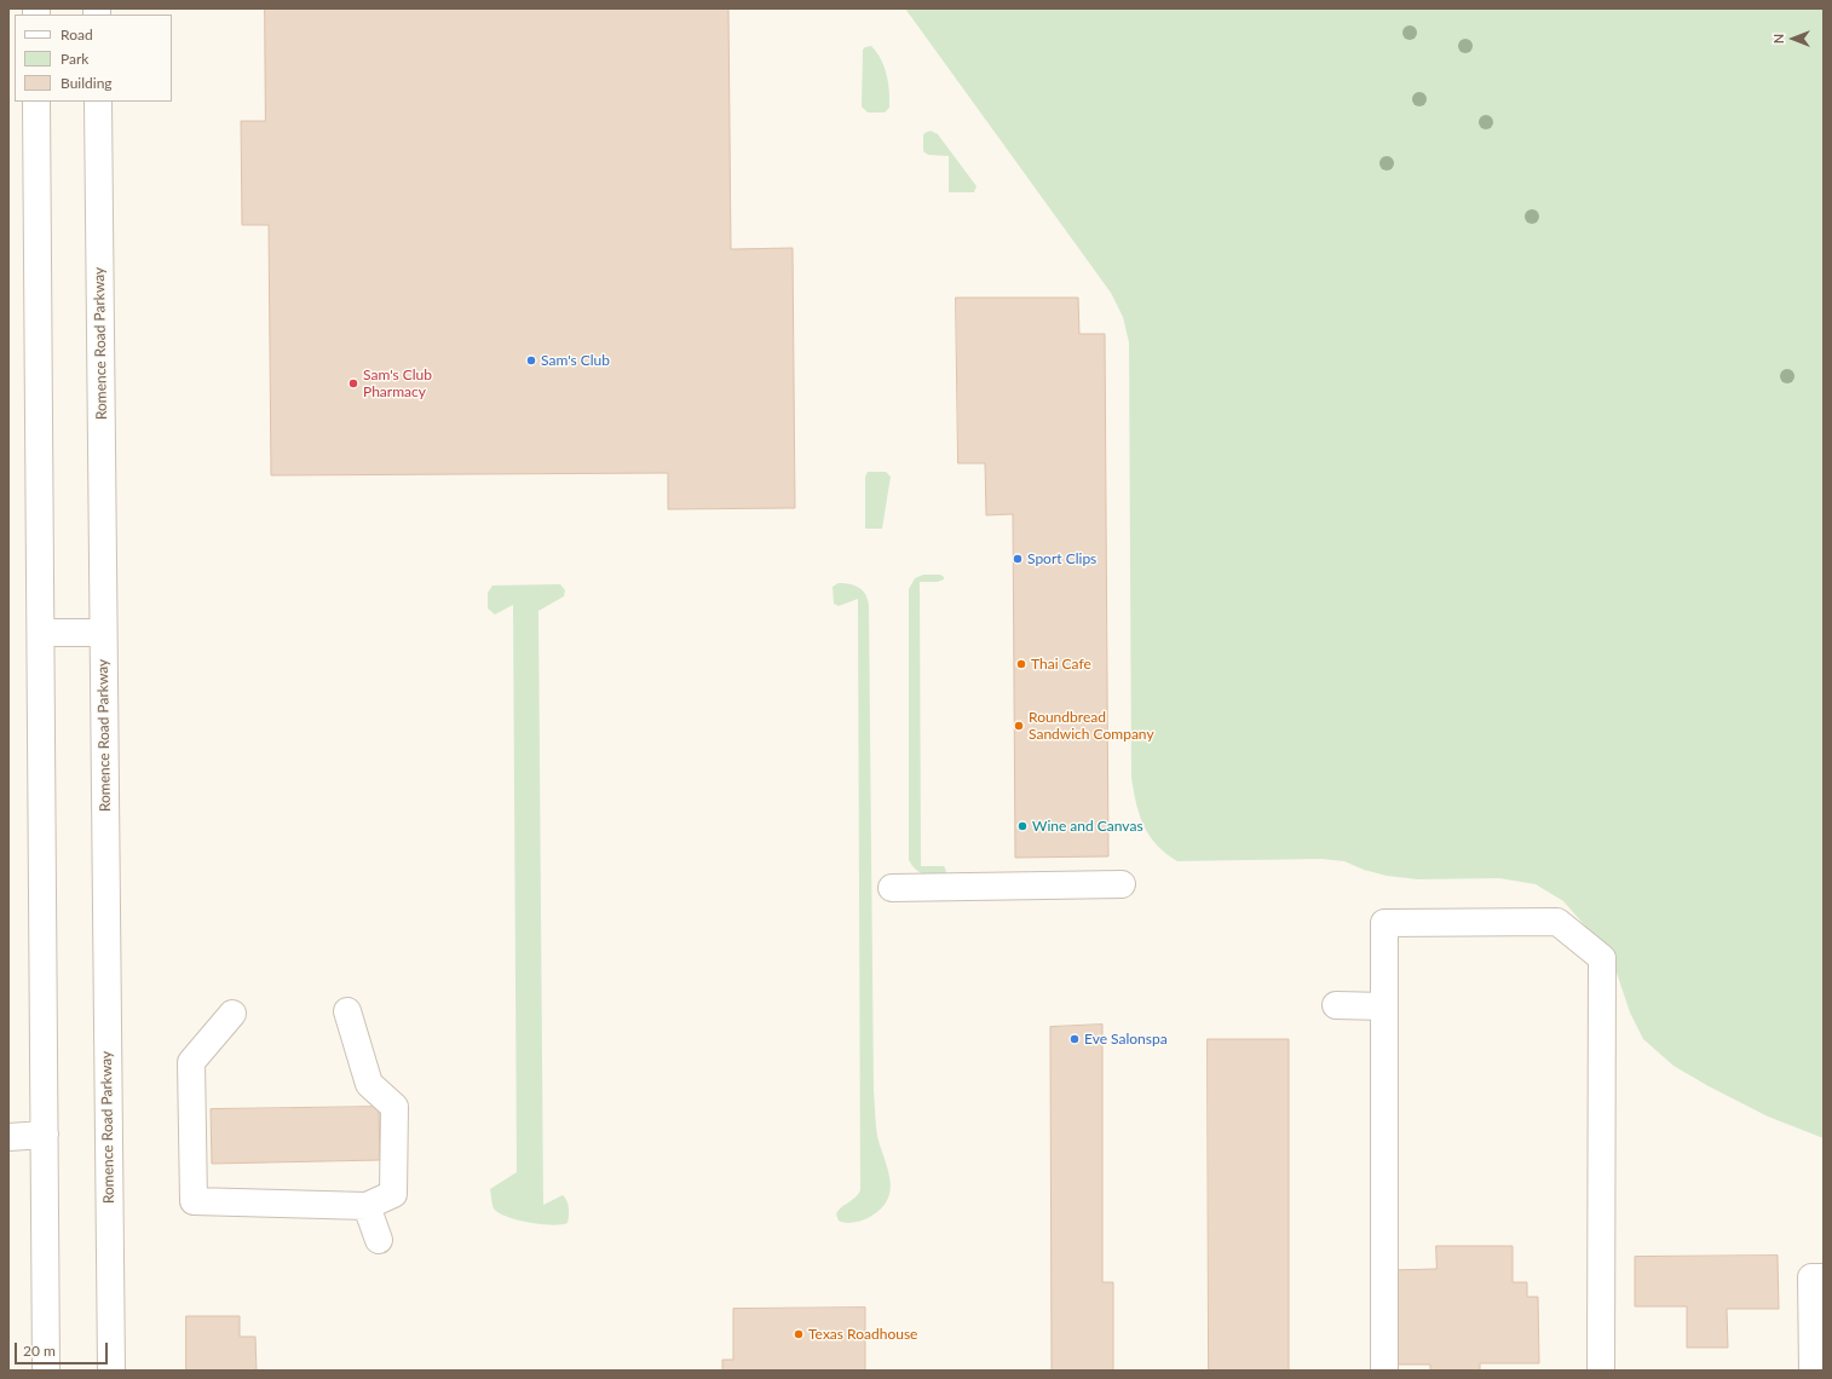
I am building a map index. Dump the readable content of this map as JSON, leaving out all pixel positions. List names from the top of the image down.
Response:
{
  "streets": {
    "street": ["Romence Road Parkway"]
  },
  "places": [
    "Sam's Club",
    "Sam's Club Pharmacy",
    "Sport Clips",
    "Thai Cafe",
    "Roundbread Sandwich Company",
    "Wine and Canvas",
    "Eve Salonspa",
    "Texas Roadhouse"
  ],
  "legend": ["Road", "Park", "Building"],
  "scale_bar": "20 m",
  "north": "left"
}
